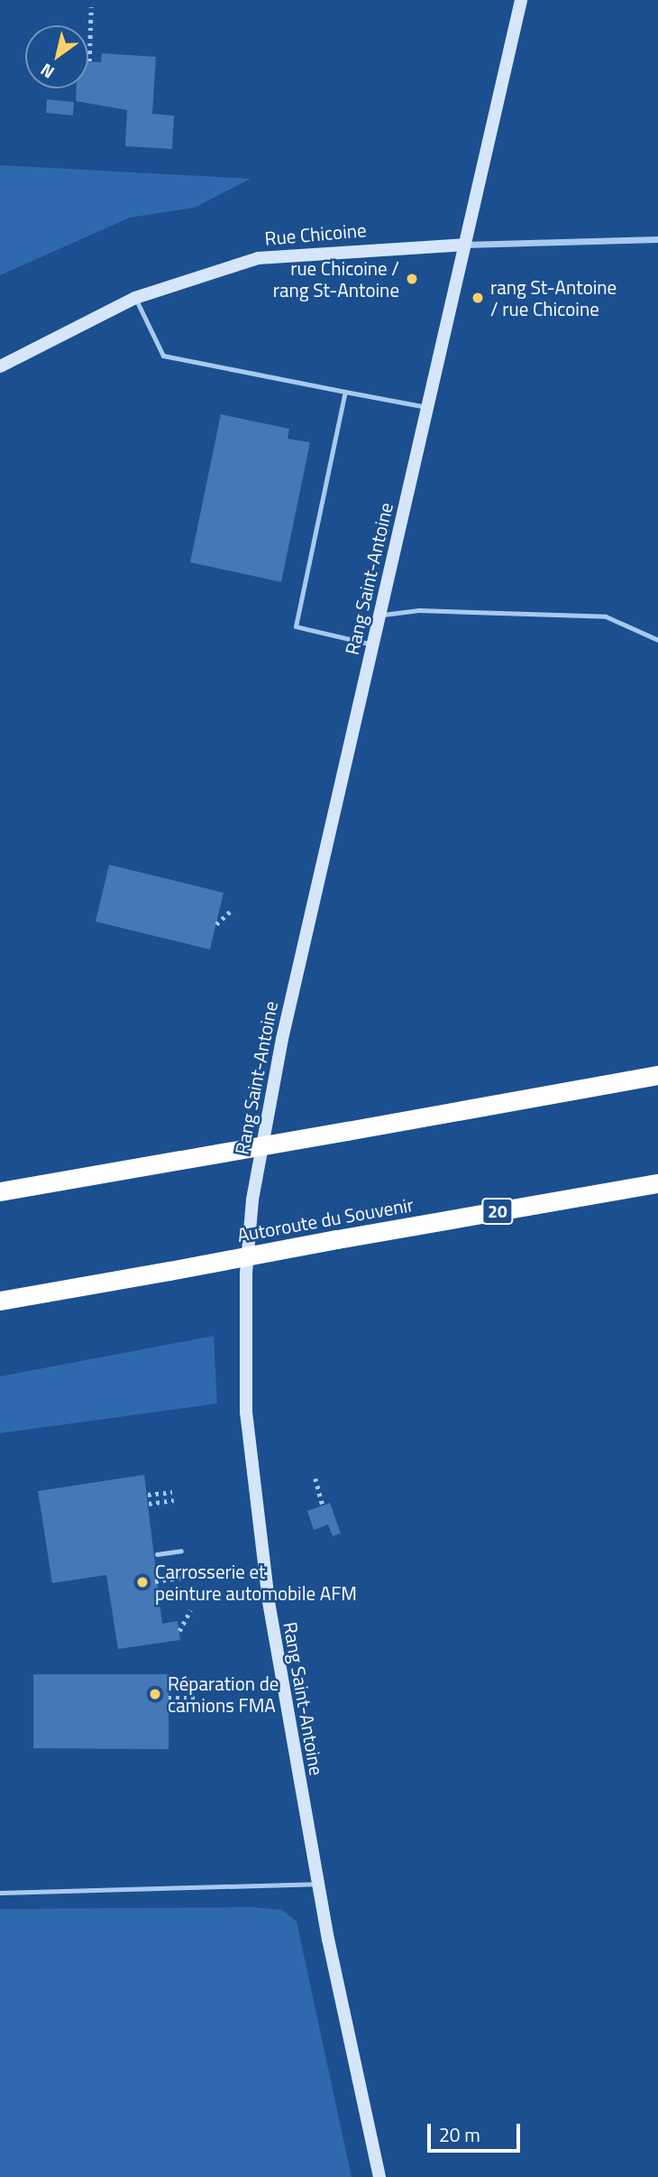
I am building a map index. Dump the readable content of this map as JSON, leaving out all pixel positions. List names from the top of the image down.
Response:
{
  "streets": {
    "highway": ["20", "Autoroute du Souvenir"],
    "street": ["Rue Chicoine", "Rang Saint-Antoine"]
  },
  "crossings": [
    ["Rue Chicoine", "Rang Saint-Antoine"]
  ],
  "places": [
    "rue Chicoine / rang St-Antoine",
    "rang St-Antoine / rue Chicoine",
    "Carrosserie et peinture automobile AFM",
    "Réparation de camions FMA"
  ],
  "scale_bar": "20 m",
  "north": "bottom left"
}
